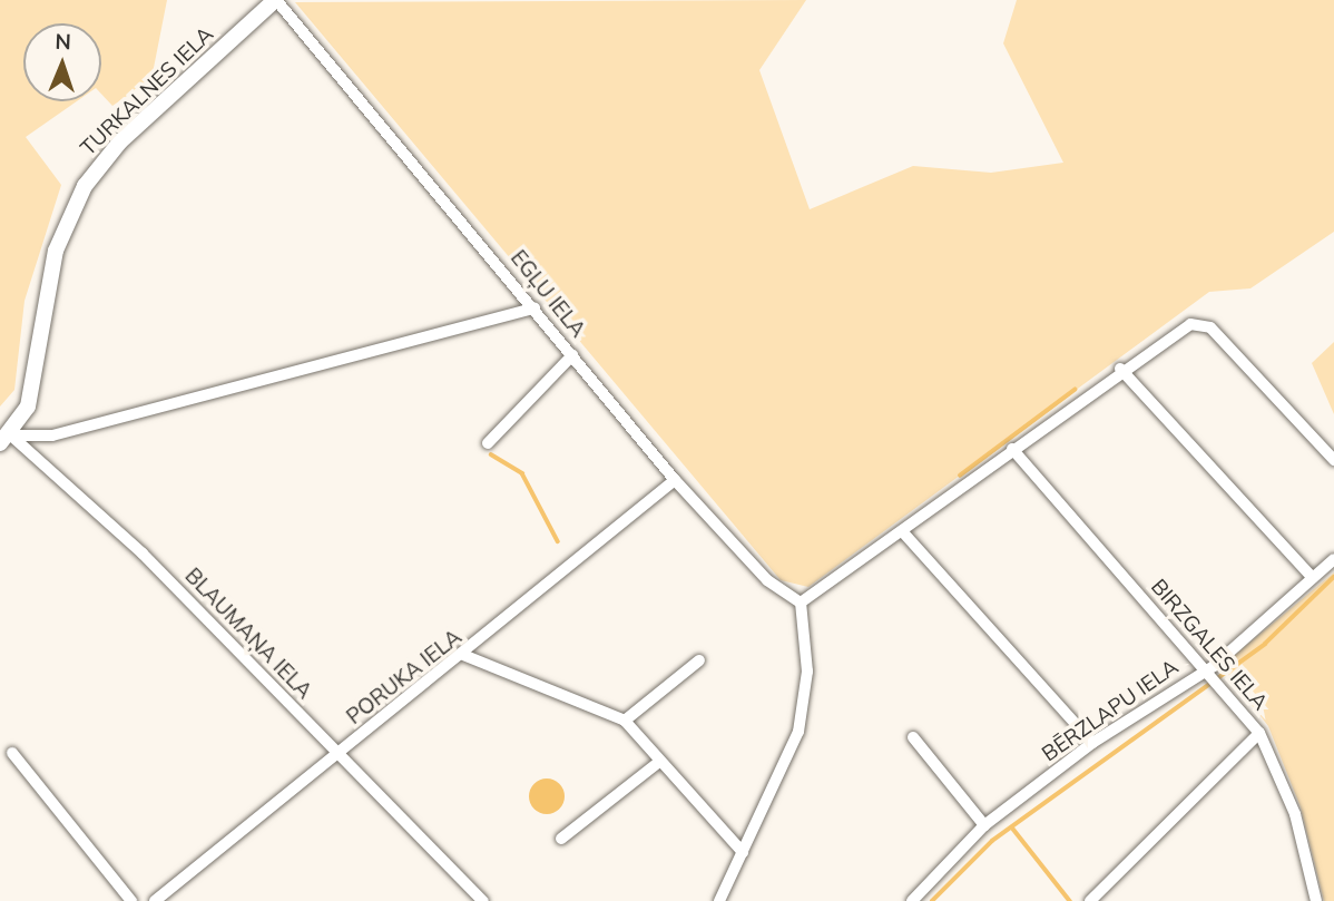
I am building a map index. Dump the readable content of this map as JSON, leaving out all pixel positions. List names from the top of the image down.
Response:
{
  "streets": {
    "main road": ["TURKALNES IELA"],
    "street": [
      "EGĻU IELA",
      "BLAUMAŅA IELA",
      "BIRZGALES IELA",
      "PORUKA IELA",
      "BĒRZLAPU IELA"
    ]
  },
  "crossings": [
    ["TURKALNES IELA", "EGĻU IELA"],
    ["TURKALNES IELA", "BLAUMAŅA IELA"],
    ["EGĻU IELA", "PORUKA IELA"],
    ["BLAUMAŅA IELA", "PORUKA IELA"],
    ["BIRZGALES IELA", "BĒRZLAPU IELA"]
  ],
  "north": "top"
}
